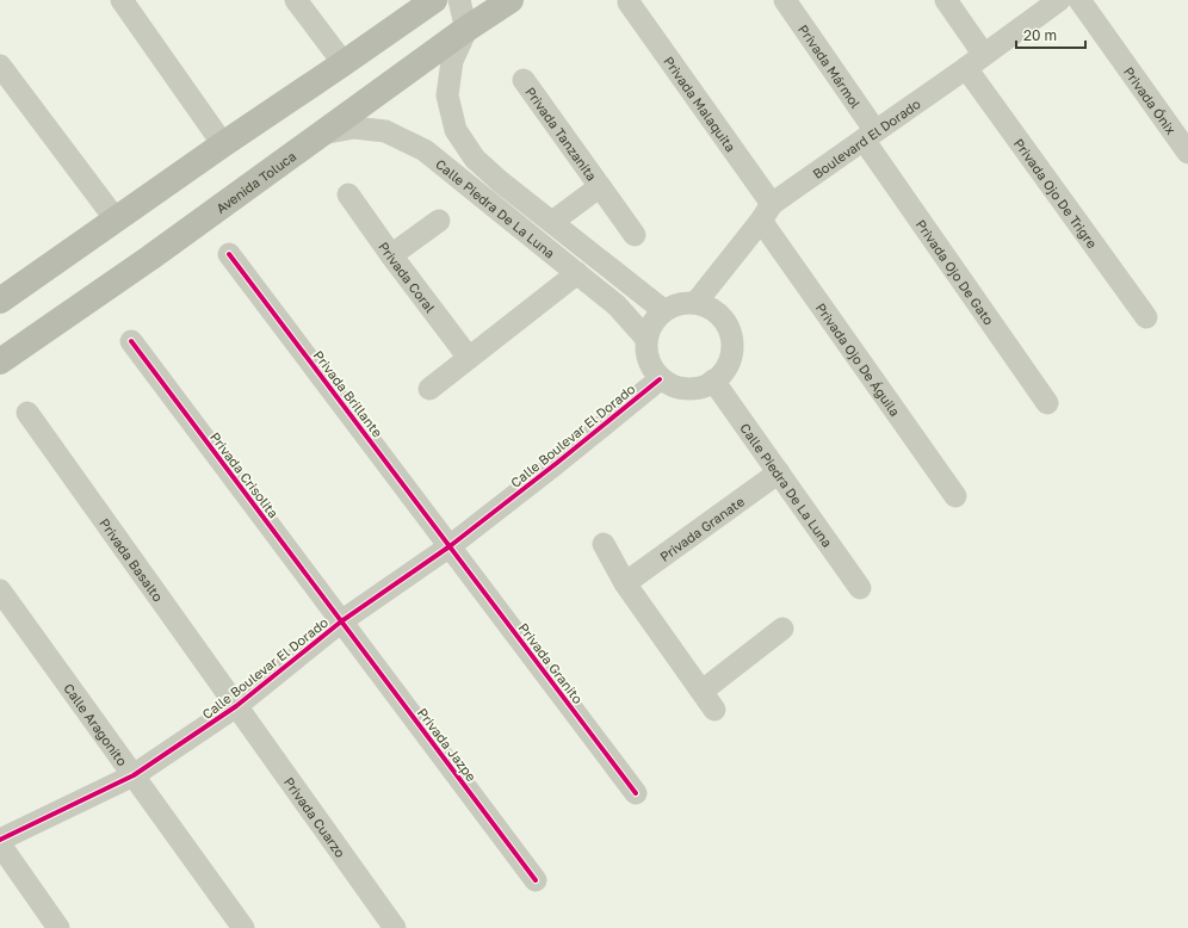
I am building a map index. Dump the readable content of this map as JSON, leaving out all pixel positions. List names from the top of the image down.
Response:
{
  "streets": {
    "main road": ["Avenida Toluca"],
    "street": [
      "Privada Mármol",
      "Privada Ónix",
      "Privada Malaquita",
      "Privada Tanzanita",
      "Boulevard El Dorado",
      "Privada Ojo De Trigre",
      "Calle Piedra De La Luna",
      "Privada Ojo De Gato",
      "Privada Coral",
      "Privada Ojo De Águila",
      "Privada Brillante",
      "Calle Boulevar El Dorado",
      "Privada Crisolita",
      "Privada Granate",
      "Privada Basalto",
      "Privada Granito",
      "Calle Aragonito",
      "Privada Jazpe",
      "Privada Cuarzo"
    ]
  },
  "crossings": [
    ["Privada Mármol", "Boulevard El Dorado"],
    ["Privada Mármol", "Privada Ojo De Gato"],
    ["Privada Malaquita", "Boulevard El Dorado"],
    ["Privada Malaquita", "Privada Ojo De Águila"],
    ["Privada Tanzanita", "Calle Piedra De La Luna"],
    ["Boulevard El Dorado", "Privada Ojo De Trigre"],
    ["Boulevard El Dorado", "Calle Piedra De La Luna"],
    ["Boulevard El Dorado", "Privada Ojo De Gato"],
    ["Boulevard El Dorado", "Privada Ojo De Águila"],
    ["Boulevard El Dorado", "Calle Boulevar El Dorado"],
    ["Avenida Toluca", "Calle Piedra De La Luna"],
    ["Calle Piedra De La Luna", "Calle Boulevar El Dorado"],
    ["Calle Piedra De La Luna", "Privada Granate"],
    ["Privada Brillante", "Calle Boulevar El Dorado"],
    ["Privada Brillante", "Privada Granito"],
    ["Calle Boulevar El Dorado", "Privada Crisolita"],
    ["Calle Boulevar El Dorado", "Privada Basalto"],
    ["Calle Boulevar El Dorado", "Privada Granito"],
    ["Calle Boulevar El Dorado", "Calle Aragonito"],
    ["Calle Boulevar El Dorado", "Privada Jazpe"],
    ["Calle Boulevar El Dorado", "Privada Cuarzo"],
    ["Privada Crisolita", "Privada Jazpe"],
    ["Privada Basalto", "Privada Cuarzo"]
  ],
  "scale_bar": "20 m"
}
